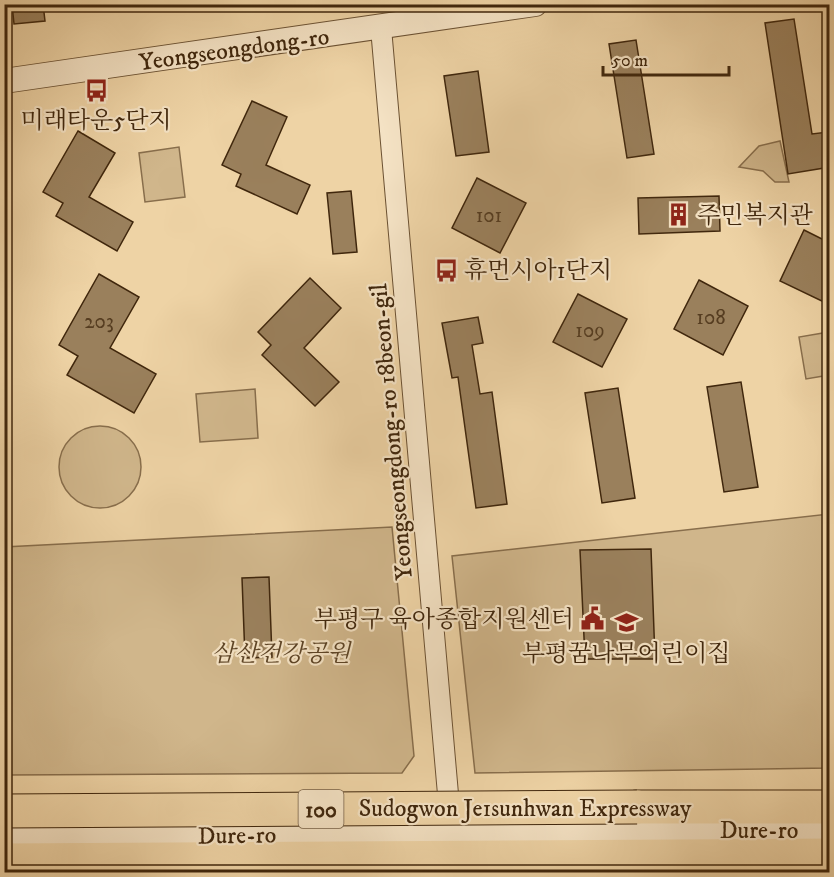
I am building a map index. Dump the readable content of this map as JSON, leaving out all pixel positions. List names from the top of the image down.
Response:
{
  "streets": {
    "highway": ["Sudogwon Je1sunhwan Expressway", "100"],
    "street": ["Yeongseongdong-ro", "Yeongseongdong-ro 18beon-gil", "Dure-ro"]
  },
  "crossings": [
    ["Yeongseongdong-ro", "Yeongseongdong-ro 18beon-gil"],
    ["Yeongseongdong-ro 18beon-gil", "Dure-ro"]
  ],
  "parks": ["삼산건강공원"],
  "places": {
    "bus stop": ["미래타운5단지", "휴먼시아1단지"],
    "building": ["주민복지관"],
    "public building": ["부평구 육아종합지원센터"],
    "school or university": ["부평꿈나무어린이집"]
  },
  "house_numbers": [
    "101",
    "108",
    "203",
    "109"
  ],
  "scale_bar": "50 m"
}
